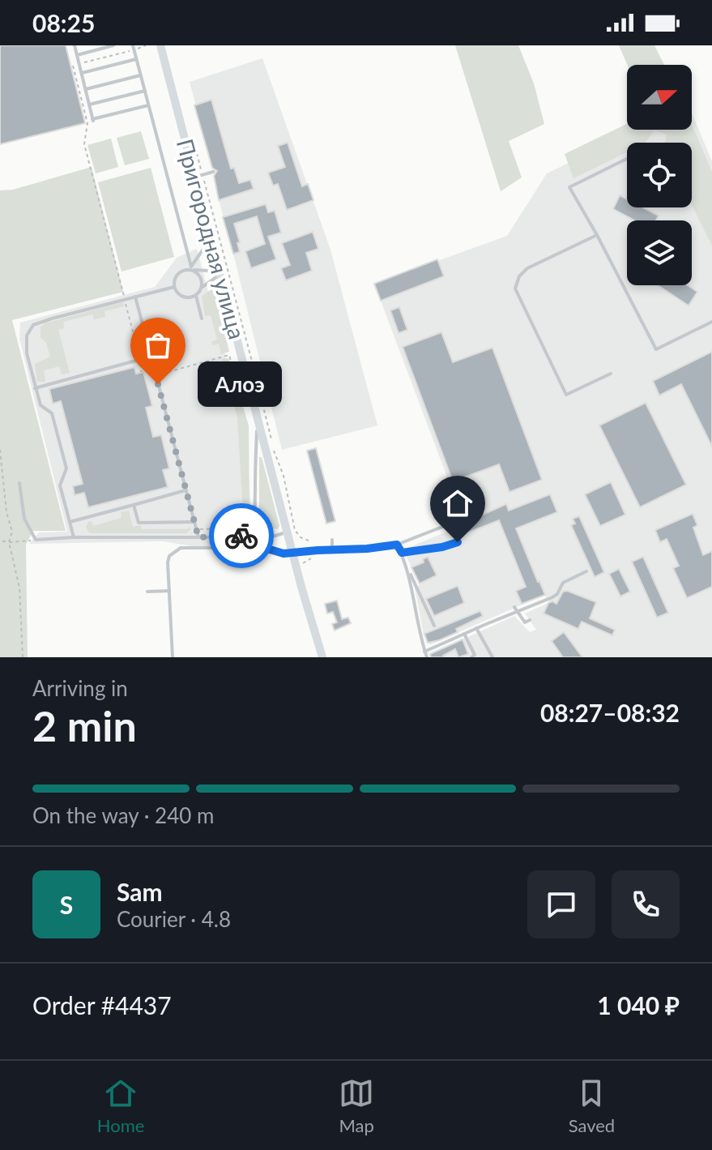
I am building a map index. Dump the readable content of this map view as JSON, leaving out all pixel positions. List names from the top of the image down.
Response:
{
  "streets": {
    "street": ["Пригородная улица"]
  },
  "places": ["Алоэ"],
  "north": "right",
  "page": {
    "status": "08:25",
    "bubble": "Алоэ",
    "heading": ["2 min", "Arriving in", "08:27–08:32"],
    "panel": [
      "Sam",
      "Courier · 4.8",
      "Order #4437",
      "1 040 ₽"
    ],
    "bar": "On the way · 240 m",
    "round": "S",
    "tabs": ["Home", "Map", "Saved"]
  }
}
